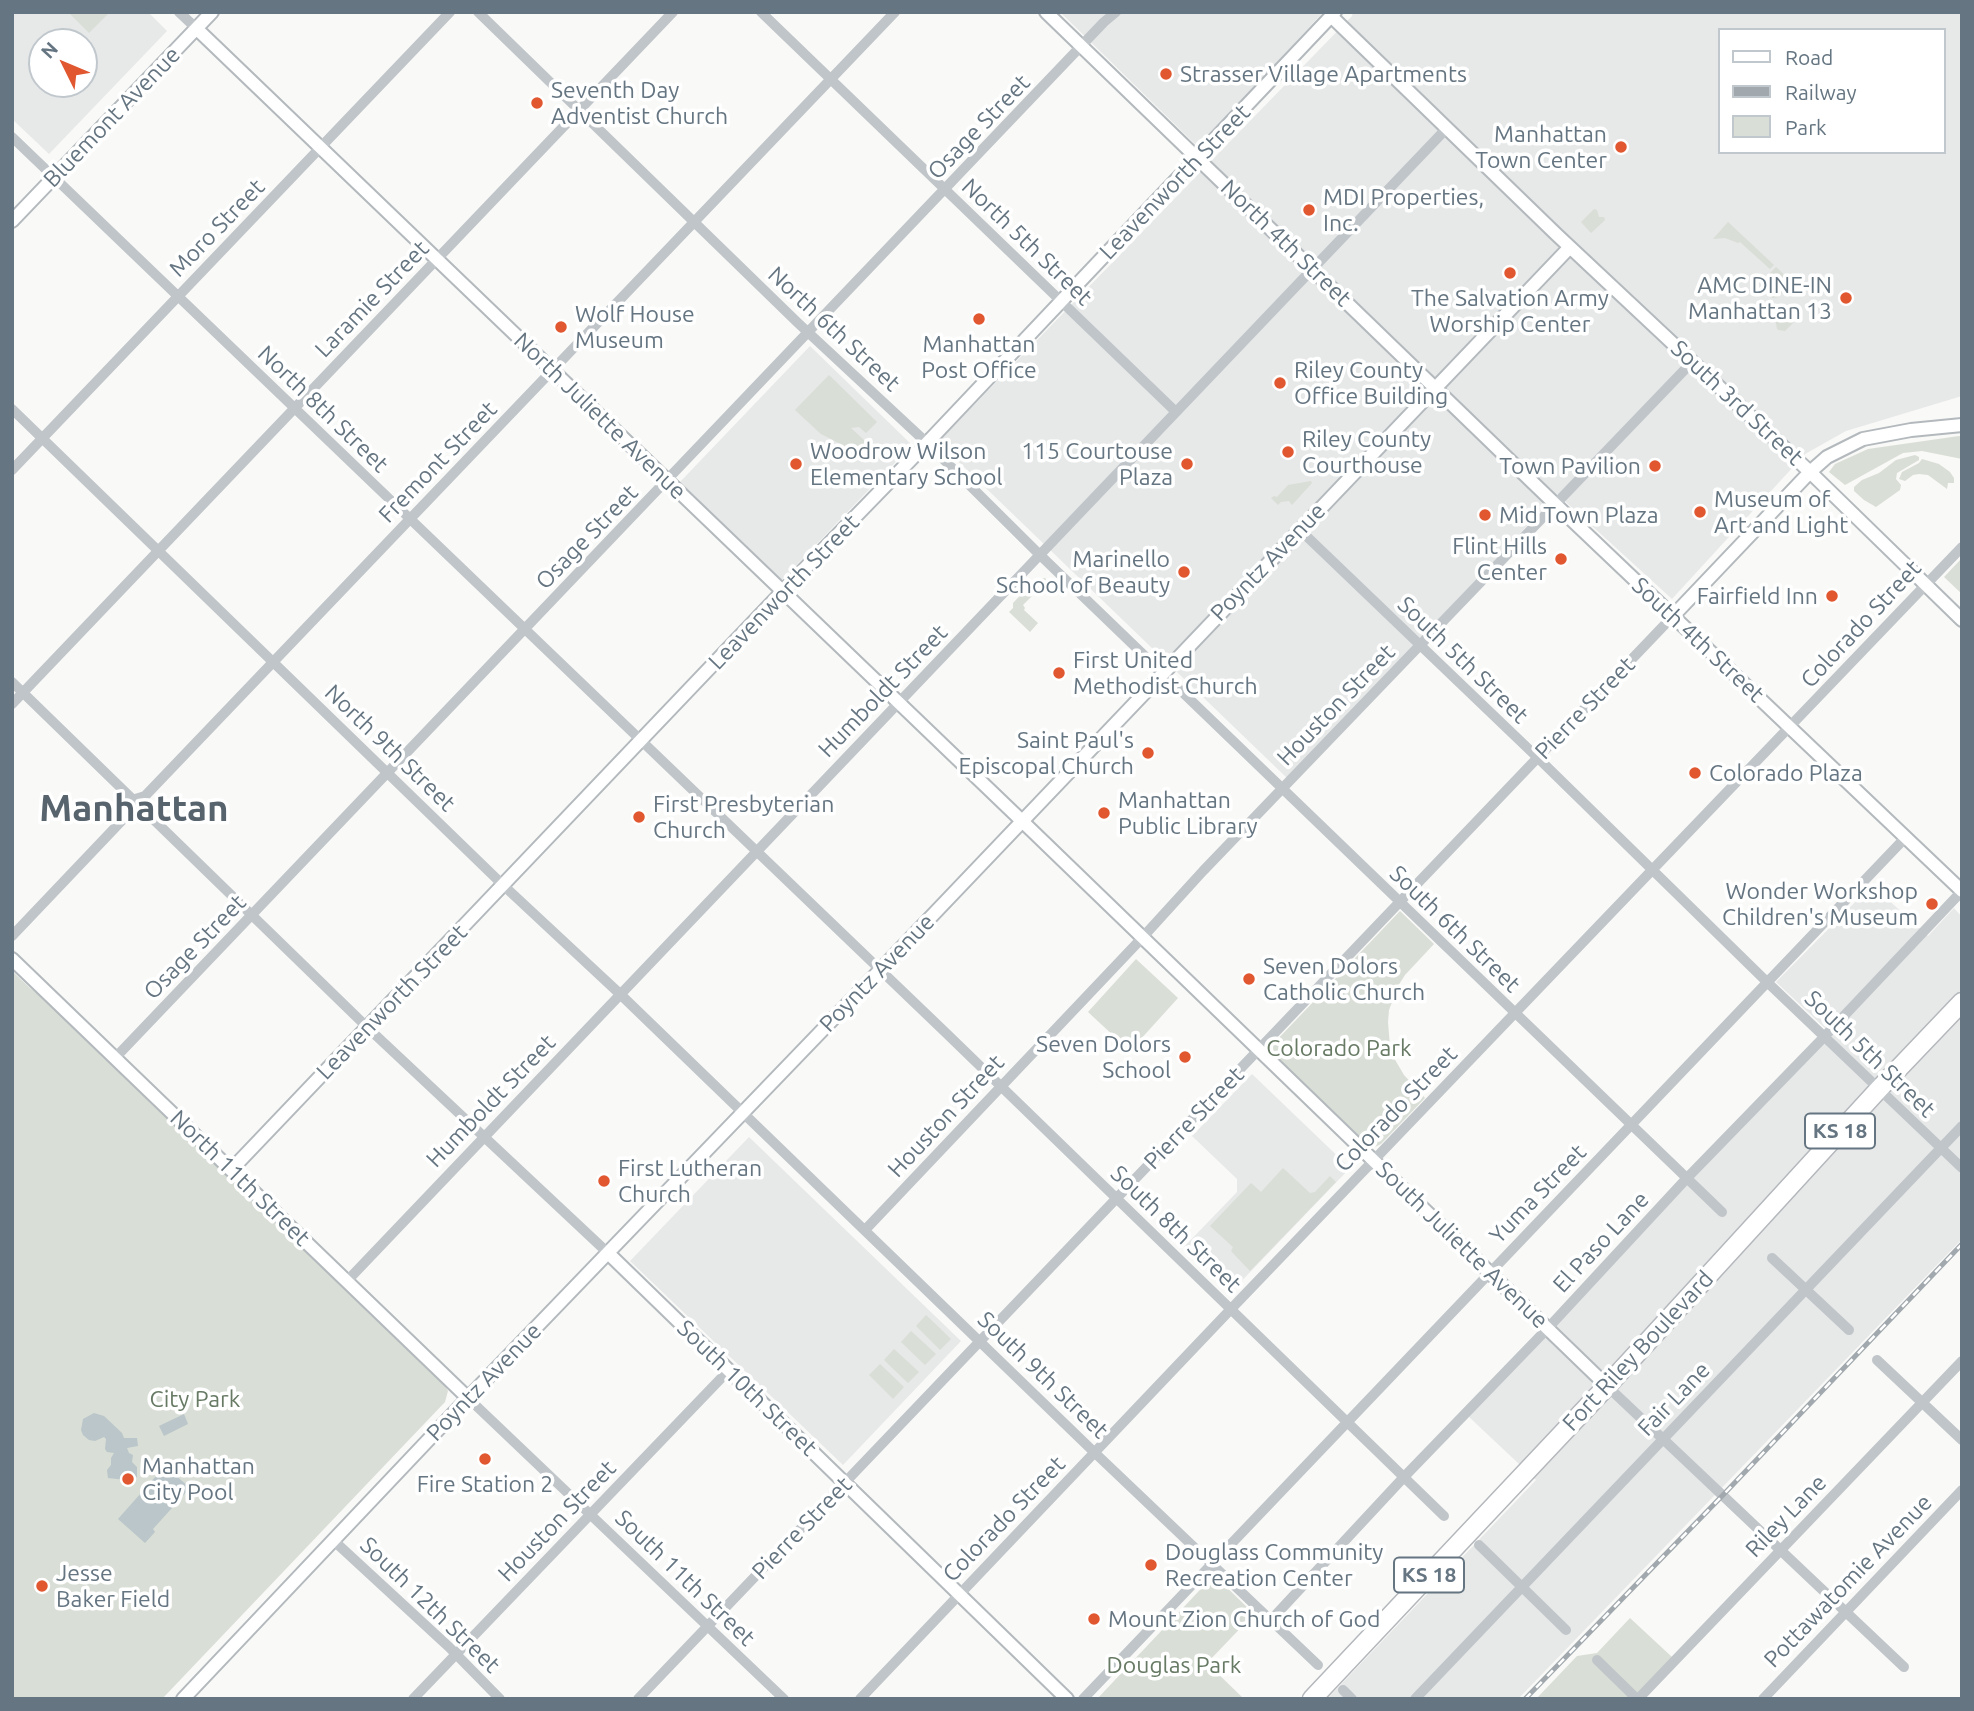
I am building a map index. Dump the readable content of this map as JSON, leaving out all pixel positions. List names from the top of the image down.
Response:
{
  "streets": {
    "highway": ["KS 18", "Fort Riley Boulevard"],
    "street": [
      "Bluemont Avenue",
      "Osage Street",
      "Leavenworth Street",
      "Moro Street",
      "North 5th Street",
      "North 4th Street",
      "Laramie Street",
      "North 6th Street",
      "South 3rd Street",
      "North 8th Street",
      "North Juliette Avenue",
      "Fremont Street",
      "Poyntz Avenue",
      "Colorado Street",
      "South 4th Street",
      "South 5th Street",
      "Humboldt Street",
      "Houston Street",
      "Pierre Street",
      "North 9th Street",
      "South 6th Street",
      "North 11th Street",
      "Yuma Street",
      "South 8th Street",
      "El Paso Lane",
      "South Juliette Avenue",
      "South 9th Street",
      "South 10th Street",
      "Fair Lane",
      "Riley Lane",
      "South 11th Street",
      "Pottawatomie Avenue",
      "South 12th Street"
    ]
  },
  "crossings": [
    ["Bluemont Avenue", "North 8th Street"],
    ["Bluemont Avenue", "North Juliette Avenue"],
    ["Osage Street", "North 5th Street"],
    ["Osage Street", "North 4th Street"],
    ["Osage Street", "North 6th Street"],
    ["Osage Street", "North 8th Street"],
    ["Osage Street", "North Juliette Avenue"],
    ["Osage Street", "North 9th Street"],
    ["Osage Street", "North 11th Street"],
    ["Leavenworth Street", "North 5th Street"],
    ["Leavenworth Street", "North 4th Street"],
    ["Leavenworth Street", "North 6th Street"],
    ["Leavenworth Street", "South 3rd Street"],
    ["Leavenworth Street", "North 8th Street"],
    ["Leavenworth Street", "North Juliette Avenue"],
    ["Leavenworth Street", "North 9th Street"],
    ["Leavenworth Street", "North 11th Street"],
    ["Moro Street", "North 8th Street"],
    ["Moro Street", "North Juliette Avenue"],
    ["Moro Street", "North 9th Street"],
    ["North 5th Street", "Fremont Street"],
    ["North 5th Street", "Humboldt Street"],
    ["North 4th Street", "Poyntz Avenue"],
    ["North 4th Street", "South 4th Street"],
    ["North 4th Street", "Humboldt Street"],
    ["Laramie Street", "North 6th Street"],
    ["Laramie Street", "North 8th Street"],
    ["Laramie Street", "North Juliette Avenue"],
    ["Laramie Street", "North 9th Street"],
    ["North 6th Street", "Fremont Street"],
    ["North 6th Street", "Poyntz Avenue"],
    ["North 6th Street", "Humboldt Street"],
    ["North 6th Street", "South 6th Street"],
    ["South 3rd Street", "Poyntz Avenue"],
    ["South 3rd Street", "Colorado Street"],
    ["South 3rd Street", "Humboldt Street"],
    ["South 3rd Street", "Houston Street"],
    ["South 3rd Street", "Pierre Street"],
    ["North 8th Street", "Fremont Street"],
    ["North 8th Street", "Poyntz Avenue"],
    ["North 8th Street", "Humboldt Street"],
    ["North 8th Street", "South 8th Street"],
    ["North Juliette Avenue", "Fremont Street"],
    ["North Juliette Avenue", "Poyntz Avenue"],
    ["North Juliette Avenue", "Humboldt Street"],
    ["North Juliette Avenue", "South Juliette Avenue"],
    ["Fremont Street", "North 9th Street"],
    ["Poyntz Avenue", "South 4th Street"],
    ["Poyntz Avenue", "South 5th Street"],
    ["Poyntz Avenue", "North 9th Street"],
    ["Poyntz Avenue", "South 6th Street"],
    ["Poyntz Avenue", "North 11th Street"],
    ["Poyntz Avenue", "South 8th Street"],
    ["Poyntz Avenue", "South Juliette Avenue"],
    ["Poyntz Avenue", "South 9th Street"],
    ["Poyntz Avenue", "South 10th Street"],
    ["Poyntz Avenue", "South 11th Street"],
    ["Poyntz Avenue", "South 12th Street"],
    ["Colorado Street", "South 4th Street"],
    ["Colorado Street", "South 5th Street"],
    ["Colorado Street", "South 6th Street"],
    ["Colorado Street", "South 8th Street"],
    ["Colorado Street", "South Juliette Avenue"],
    ["Colorado Street", "South 9th Street"],
    ["Colorado Street", "South 10th Street"],
    ["South 4th Street", "Houston Street"],
    ["South 4th Street", "Pierre Street"],
    ["South 4th Street", "Yuma Street"],
    ["South 4th Street", "El Paso Lane"],
    ["South 5th Street", "Houston Street"],
    ["South 5th Street", "Pierre Street"],
    ["South 5th Street", "Yuma Street"],
    ["South 5th Street", "El Paso Lane"],
    ["South 5th Street", "Fort Riley Boulevard"],
    ["South 5th Street", "Fair Lane"],
    ["Humboldt Street", "North 9th Street"],
    ["Humboldt Street", "North 11th Street"],
    ["Houston Street", "South 6th Street"],
    ["Houston Street", "South 8th Street"],
    ["Houston Street", "South Juliette Avenue"],
    ["Houston Street", "South 9th Street"],
    ["Houston Street", "South 10th Street"],
    ["Houston Street", "South 11th Street"],
    ["Houston Street", "South 12th Street"],
    ["Pierre Street", "South 6th Street"],
    ["Pierre Street", "South 8th Street"],
    ["Pierre Street", "South Juliette Avenue"],
    ["Pierre Street", "South 9th Street"],
    ["Pierre Street", "South 10th Street"],
    ["Pierre Street", "South 11th Street"],
    ["North 9th Street", "South 9th Street"],
    ["South 6th Street", "Yuma Street"],
    ["South 6th Street", "El Paso Lane"],
    ["North 11th Street", "South 11th Street"],
    ["Yuma Street", "South 8th Street"],
    ["Yuma Street", "South Juliette Avenue"],
    ["Yuma Street", "South 9th Street"],
    ["South 8th Street", "El Paso Lane"],
    ["El Paso Lane", "South Juliette Avenue"],
    ["El Paso Lane", "South 9th Street"],
    ["South Juliette Avenue", "Fort Riley Boulevard"],
    ["South Juliette Avenue", "Fair Lane"],
    ["South Juliette Avenue", "Riley Lane"],
    ["South Juliette Avenue", "Pottawatomie Avenue"]
  ],
  "districts": ["Manhattan"],
  "parks": ["Colorado Park", "City Park", "Douglas Park"],
  "places": [
    "Strasser Village Apartments",
    "Seventh Day Adventist Church",
    "Manhattan Town Center",
    "MDI Properties, Inc.",
    "The Salvation Army Worship Center",
    "AMC DINE-IN Manhattan 13",
    "Manhattan Post Office",
    "Wolf House Museum",
    "Riley County Office Building",
    "Riley County Courthouse",
    "Woodrow Wilson Elementary School",
    "115 Courtouse Plaza",
    "Town Pavilion",
    "Museum of Art and Light",
    "Mid Town Plaza",
    "Flint Hills Center",
    "Marinello School of Beauty",
    "Fairfield Inn",
    "First United Methodist Church",
    "Saint Paul's Episcopal Church",
    "Colorado Plaza",
    "Manhattan Public Library",
    "First Presbyterian Church",
    "Wonder Workshop Children's Museum",
    "Seven Dolors Catholic Church",
    "Seven Dolors School",
    "First Lutheran Church",
    "Fire Station 2",
    "Manhattan City Pool",
    "Douglass Community Recreation Center",
    "Jesse Baker Field",
    "Mount Zion Church of God"
  ],
  "legend": ["Road", "Railway", "Park"],
  "north": "top left"
}
